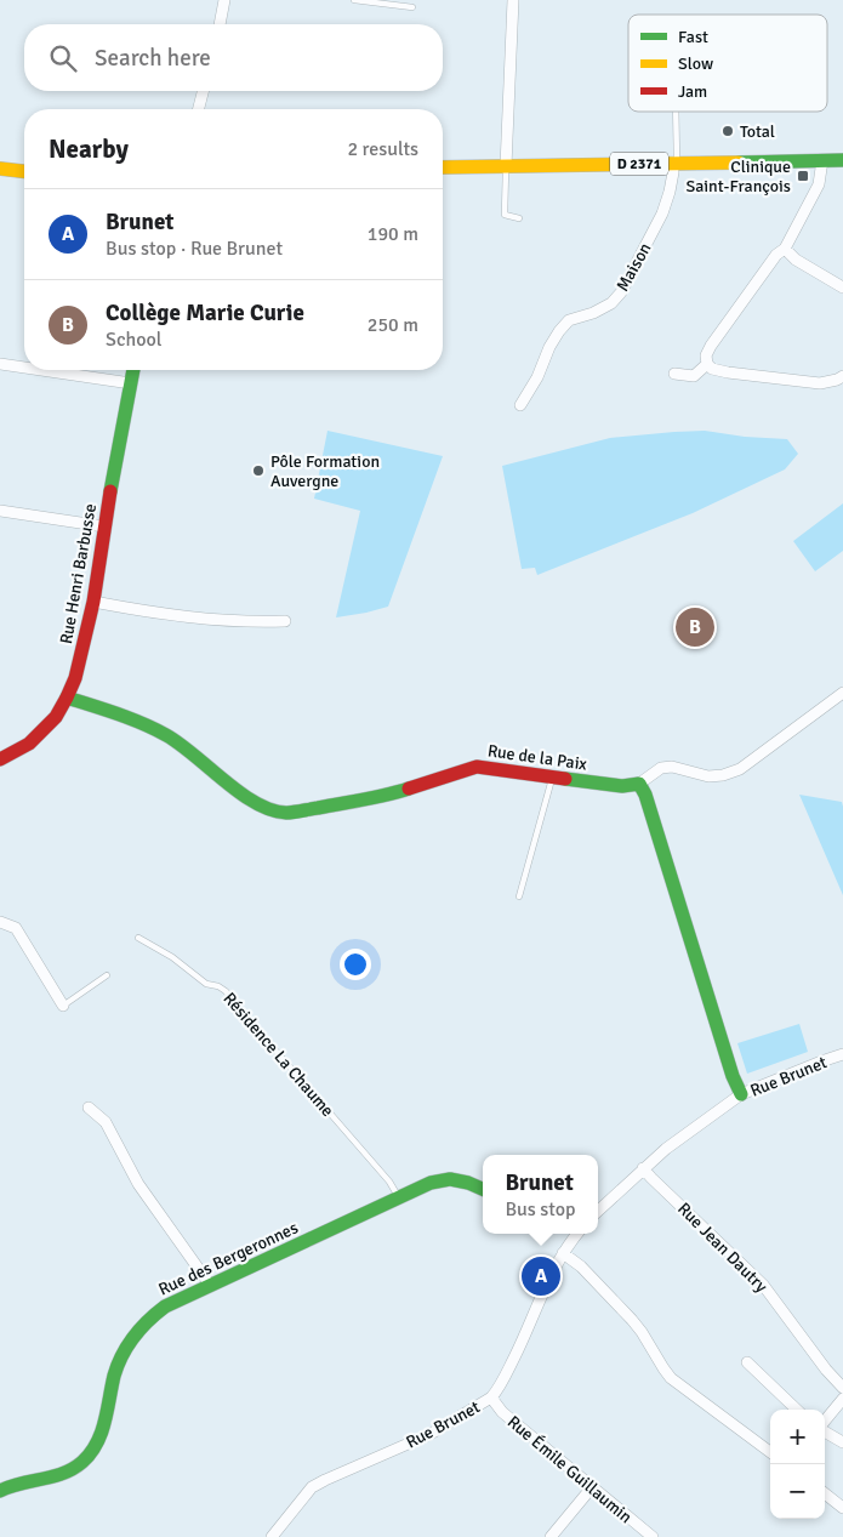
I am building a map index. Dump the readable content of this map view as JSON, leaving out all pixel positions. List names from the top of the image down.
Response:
{
  "streets": {
    "street": [
      "D 2371",
      "Maison",
      "Rue Henri Barbusse",
      "Rue de la Paix",
      "Rue Brunet",
      "Rue Jean Dautry",
      "Rue des Bergeronnes",
      "Rue Émile Guillaumin"
    ],
    "lane": ["Résidence La Chaume"]
  },
  "crossings": [
    ["D 2371", "Maison"],
    ["Rue Henri Barbusse", "Rue de la Paix"],
    ["Résidence La Chaume", "Rue des Bergeronnes"],
    ["Rue Brunet", "Rue Jean Dautry"],
    ["Rue Brunet", "Rue Émile Guillaumin"]
  ],
  "places": {
    "other": ["Total", "Pôle Formation Auvergne"],
    "transit": ["Clinique Saint-François"]
  },
  "legend": ["Fast", "Slow", "Jam"],
  "page": {
    "search": "Search here",
    "heading": ["Nearby", "2 results"],
    "list": [
      {
        "mark": "A",
        "name": "Brunet",
        "note": "Bus stop · Rue Brunet",
        "value": "190 m"
      },
      {
        "mark": "B",
        "name": "Collège Marie Curie",
        "note": "School",
        "value": "250 m"
      }
    ],
    "pins": ["B", "A"],
    "popup": ["Brunet", "Bus stop"],
    "map_buttons": ["+", "−"]
  }
}
